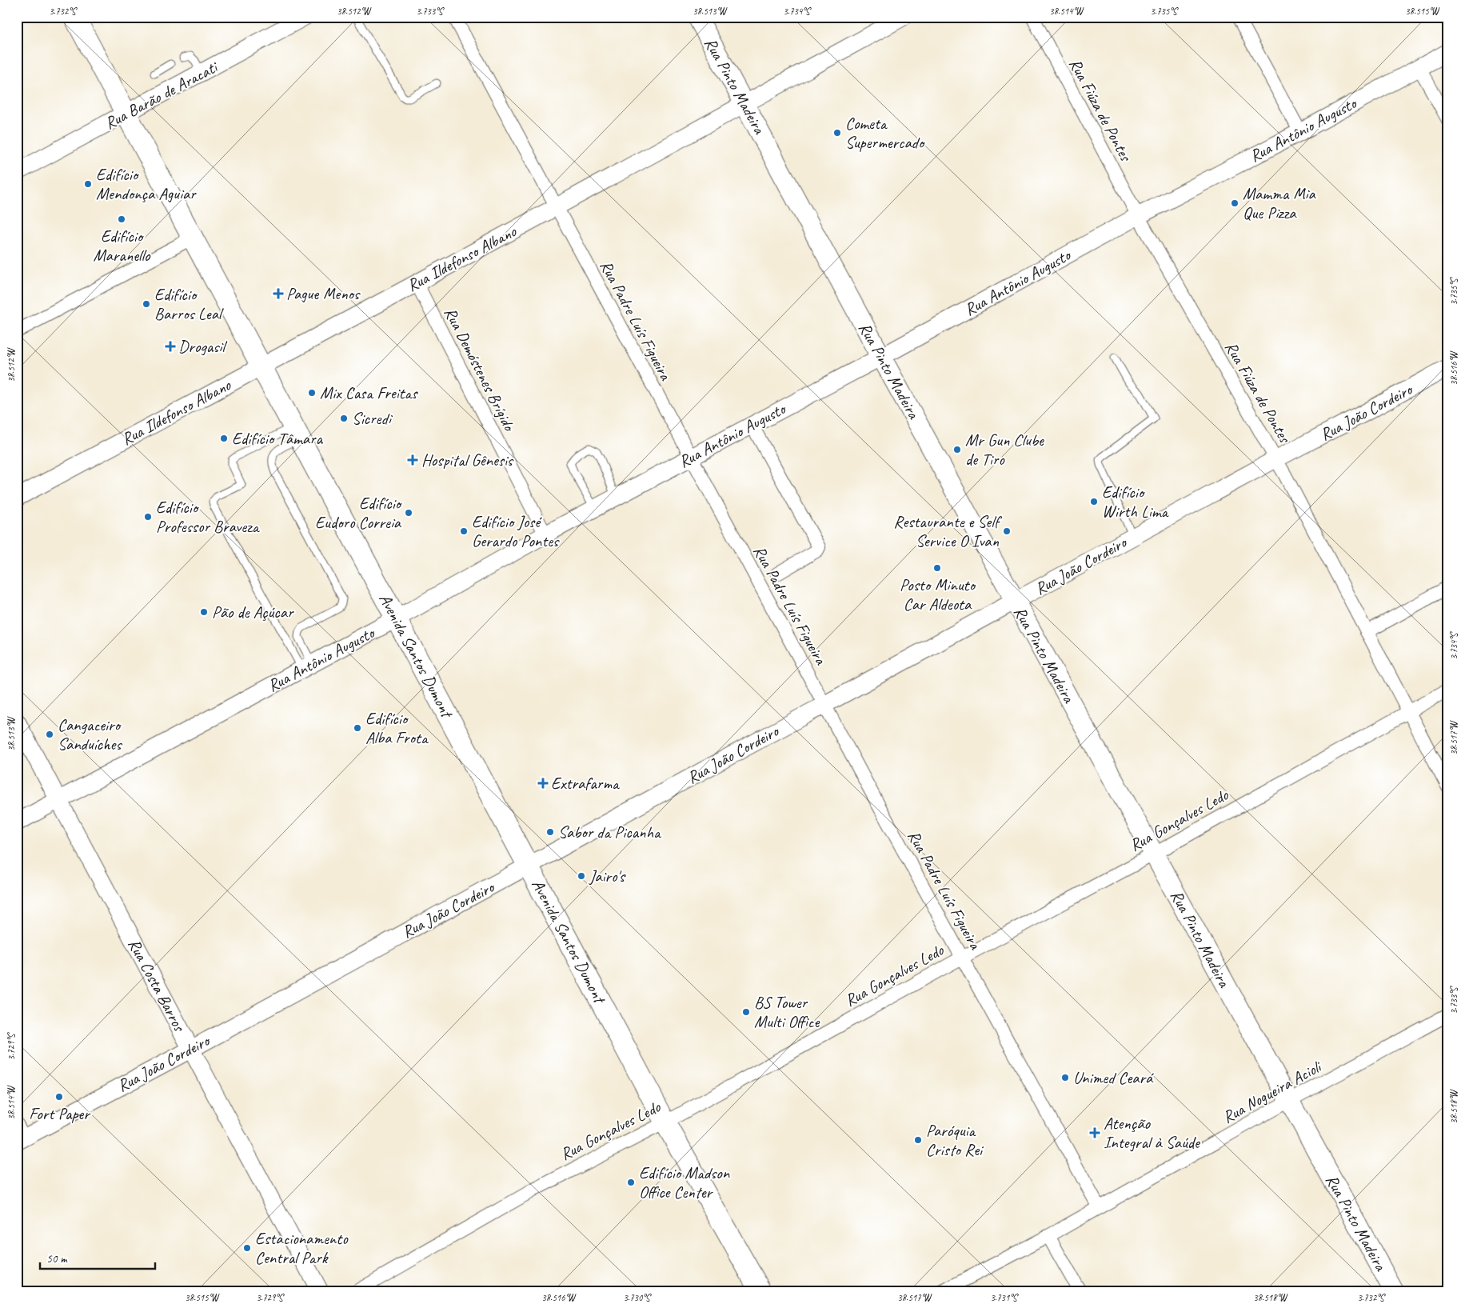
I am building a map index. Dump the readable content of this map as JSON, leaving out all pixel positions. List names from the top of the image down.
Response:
{
  "streets": {
    "main road": ["Rua Pinto Madeira", "Avenida Santos Dumont"],
    "street": [
      "Rua Barão de Aracati",
      "Rua Fiúza de Pontes",
      "Rua Antônio Augusto",
      "Rua Ildefonso Albano",
      "Rua Padre Luís Figueira",
      "Rua Demóstenes Brígido",
      "Rua João Cordeiro",
      "Rua Gonçalves Ledo",
      "Rua Costa Barros",
      "Rua Nogueira Acioli"
    ]
  },
  "crossings": [
    ["Rua Pinto Madeira", "Rua Antônio Augusto"],
    ["Rua Pinto Madeira", "Rua Ildefonso Albano"],
    ["Rua Pinto Madeira", "Rua João Cordeiro"],
    ["Rua Pinto Madeira", "Rua Gonçalves Ledo"],
    ["Rua Pinto Madeira", "Rua Nogueira Acioli"],
    ["Rua Barão de Aracati", "Avenida Santos Dumont"],
    ["Rua Fiúza de Pontes", "Rua Antônio Augusto"],
    ["Rua Fiúza de Pontes", "Rua João Cordeiro"],
    ["Rua Fiúza de Pontes", "Rua Gonçalves Ledo"],
    ["Rua Antônio Augusto", "Rua Padre Luís Figueira"],
    ["Rua Antônio Augusto", "Rua Demóstenes Brígido"],
    ["Rua Antônio Augusto", "Avenida Santos Dumont"],
    ["Rua Antônio Augusto", "Rua Costa Barros"],
    ["Rua Ildefonso Albano", "Rua Padre Luís Figueira"],
    ["Rua Ildefonso Albano", "Rua Demóstenes Brígido"],
    ["Rua Ildefonso Albano", "Avenida Santos Dumont"],
    ["Rua Padre Luís Figueira", "Rua João Cordeiro"],
    ["Rua Padre Luís Figueira", "Rua Gonçalves Ledo"],
    ["Rua Padre Luís Figueira", "Rua Nogueira Acioli"],
    ["Rua João Cordeiro", "Avenida Santos Dumont"],
    ["Rua João Cordeiro", "Rua Costa Barros"],
    ["Avenida Santos Dumont", "Rua Gonçalves Ledo"]
  ],
  "places": {
    "other": [
      "Cometa Supermercado",
      "Edifício Mendonça Aguiar",
      "Mamma Mia Que Pizza",
      "Edifício Maranello",
      "Edifício Barros Leal",
      "Mix Casa Freitas",
      "Sicredi",
      "Edifício Tâmara",
      "Mr Gun Clube de Tiro",
      "Edifício Wirth Lima",
      "Edifício Eudoro Correia",
      "Edifício Professor Braveza",
      "Edifício José Gerardo Pontes",
      "Restaurante e Self Service O Ivan",
      "Posto Minuto Car Aldeota",
      "Pão de Açúcar",
      "Edifício Alba Frota",
      "Cangaceiro Sanduíches",
      "Sabor da Picanha",
      "Jairo's",
      "BS Tower Multi Office",
      "Unimed Ceará",
      "Fort Paper",
      "Paróquia Cristo Rei",
      "Edifício Madson Office Center",
      "Estacionamento Central Park"
    ],
    "health": [
      "Pague Menos",
      "Drogasil",
      "Hospital Gênesis",
      "Extrafarma",
      "Atenção Integral à Saúde"
    ]
  },
  "scale_bar": "50 m",
  "coordinates": [
    "3.732°S",
    "38.512°W",
    "3.733°S",
    "38.513°W",
    "3.734°S",
    "38.514°W",
    "3.735°S",
    "38.515°W",
    "38.516°W",
    "38.517°W",
    "3.729°S",
    "38.518°W",
    "3.730°S",
    "3.731°S"
  ]
}
